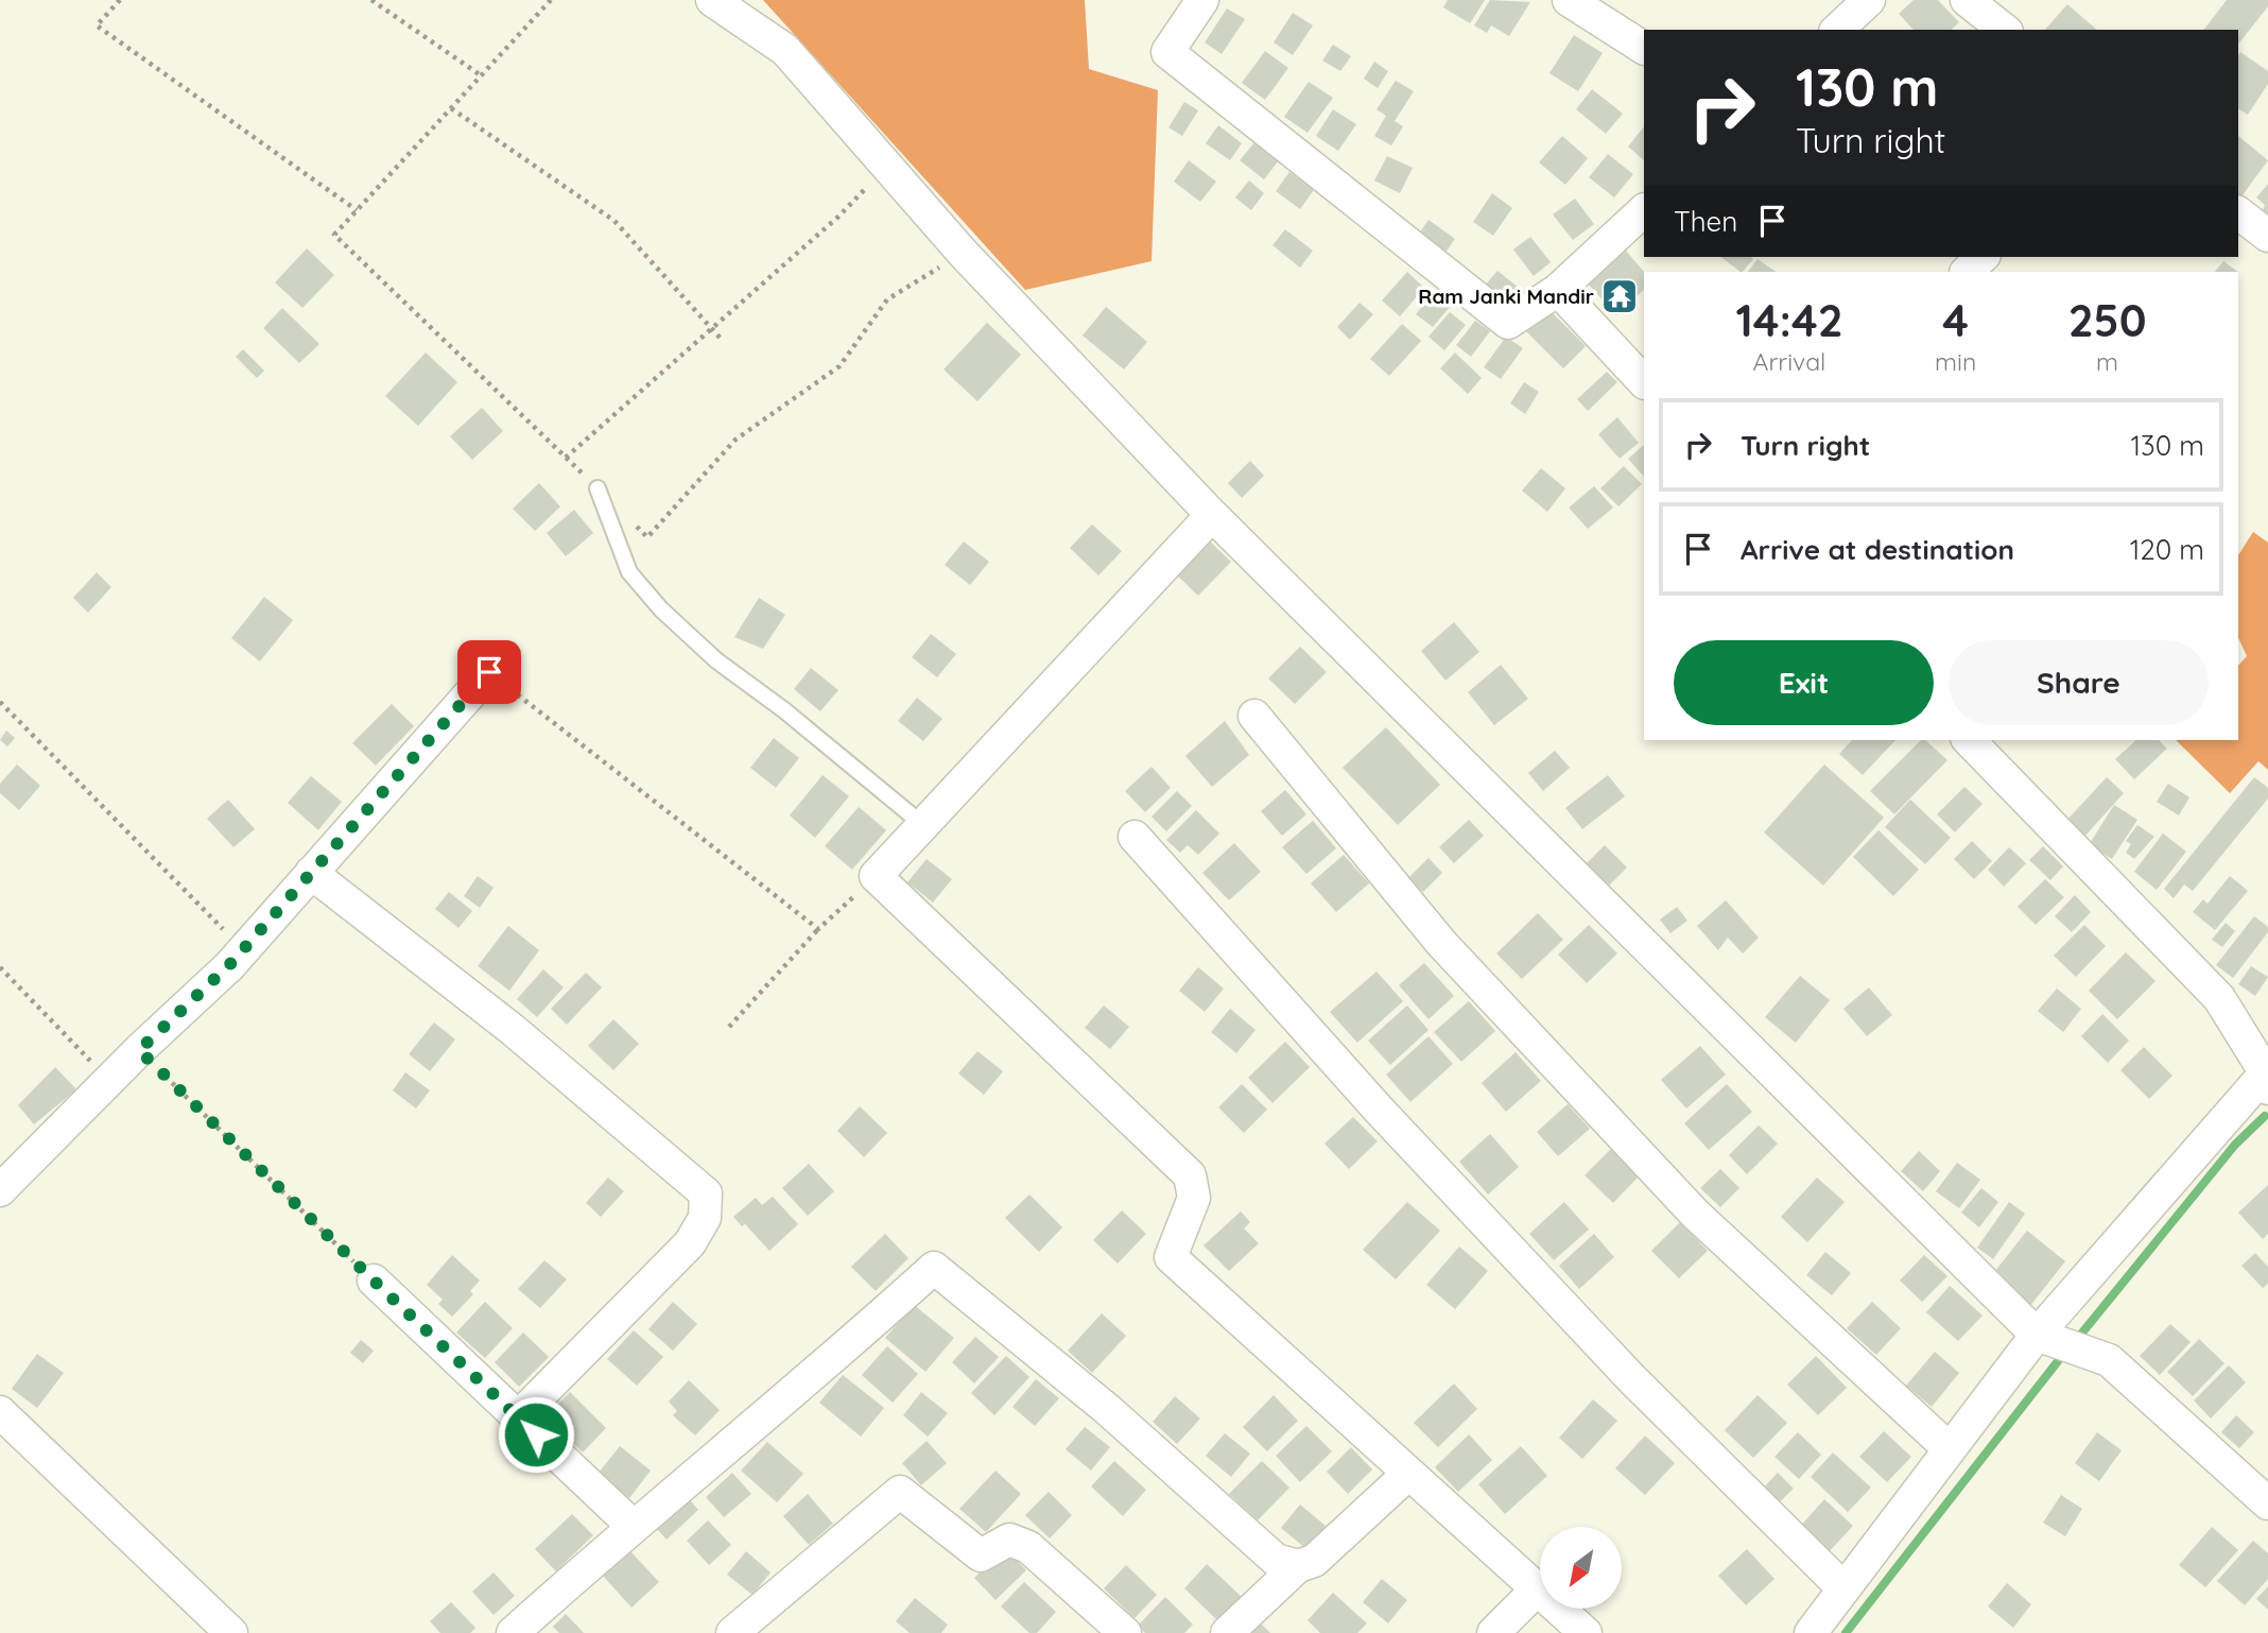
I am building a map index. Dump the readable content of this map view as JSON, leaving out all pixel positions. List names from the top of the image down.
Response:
{
  "places": {
    "temple": ["Ram Janki Mandir"]
  },
  "north": "bottom left",
  "page": {
    "turn": ["130 m", "Turn right"],
    "then": "Then",
    "eta": [
      "14:42",
      "Arrival",
      "4",
      "min",
      "250",
      "m"
    ],
    "list": [
      {
        "name": "Turn right",
        "value": "130 m"
      },
      {
        "name": "Arrive at destination",
        "value": "120 m"
      }
    ],
    "buttons": ["Exit", "Share"]
  }
}
